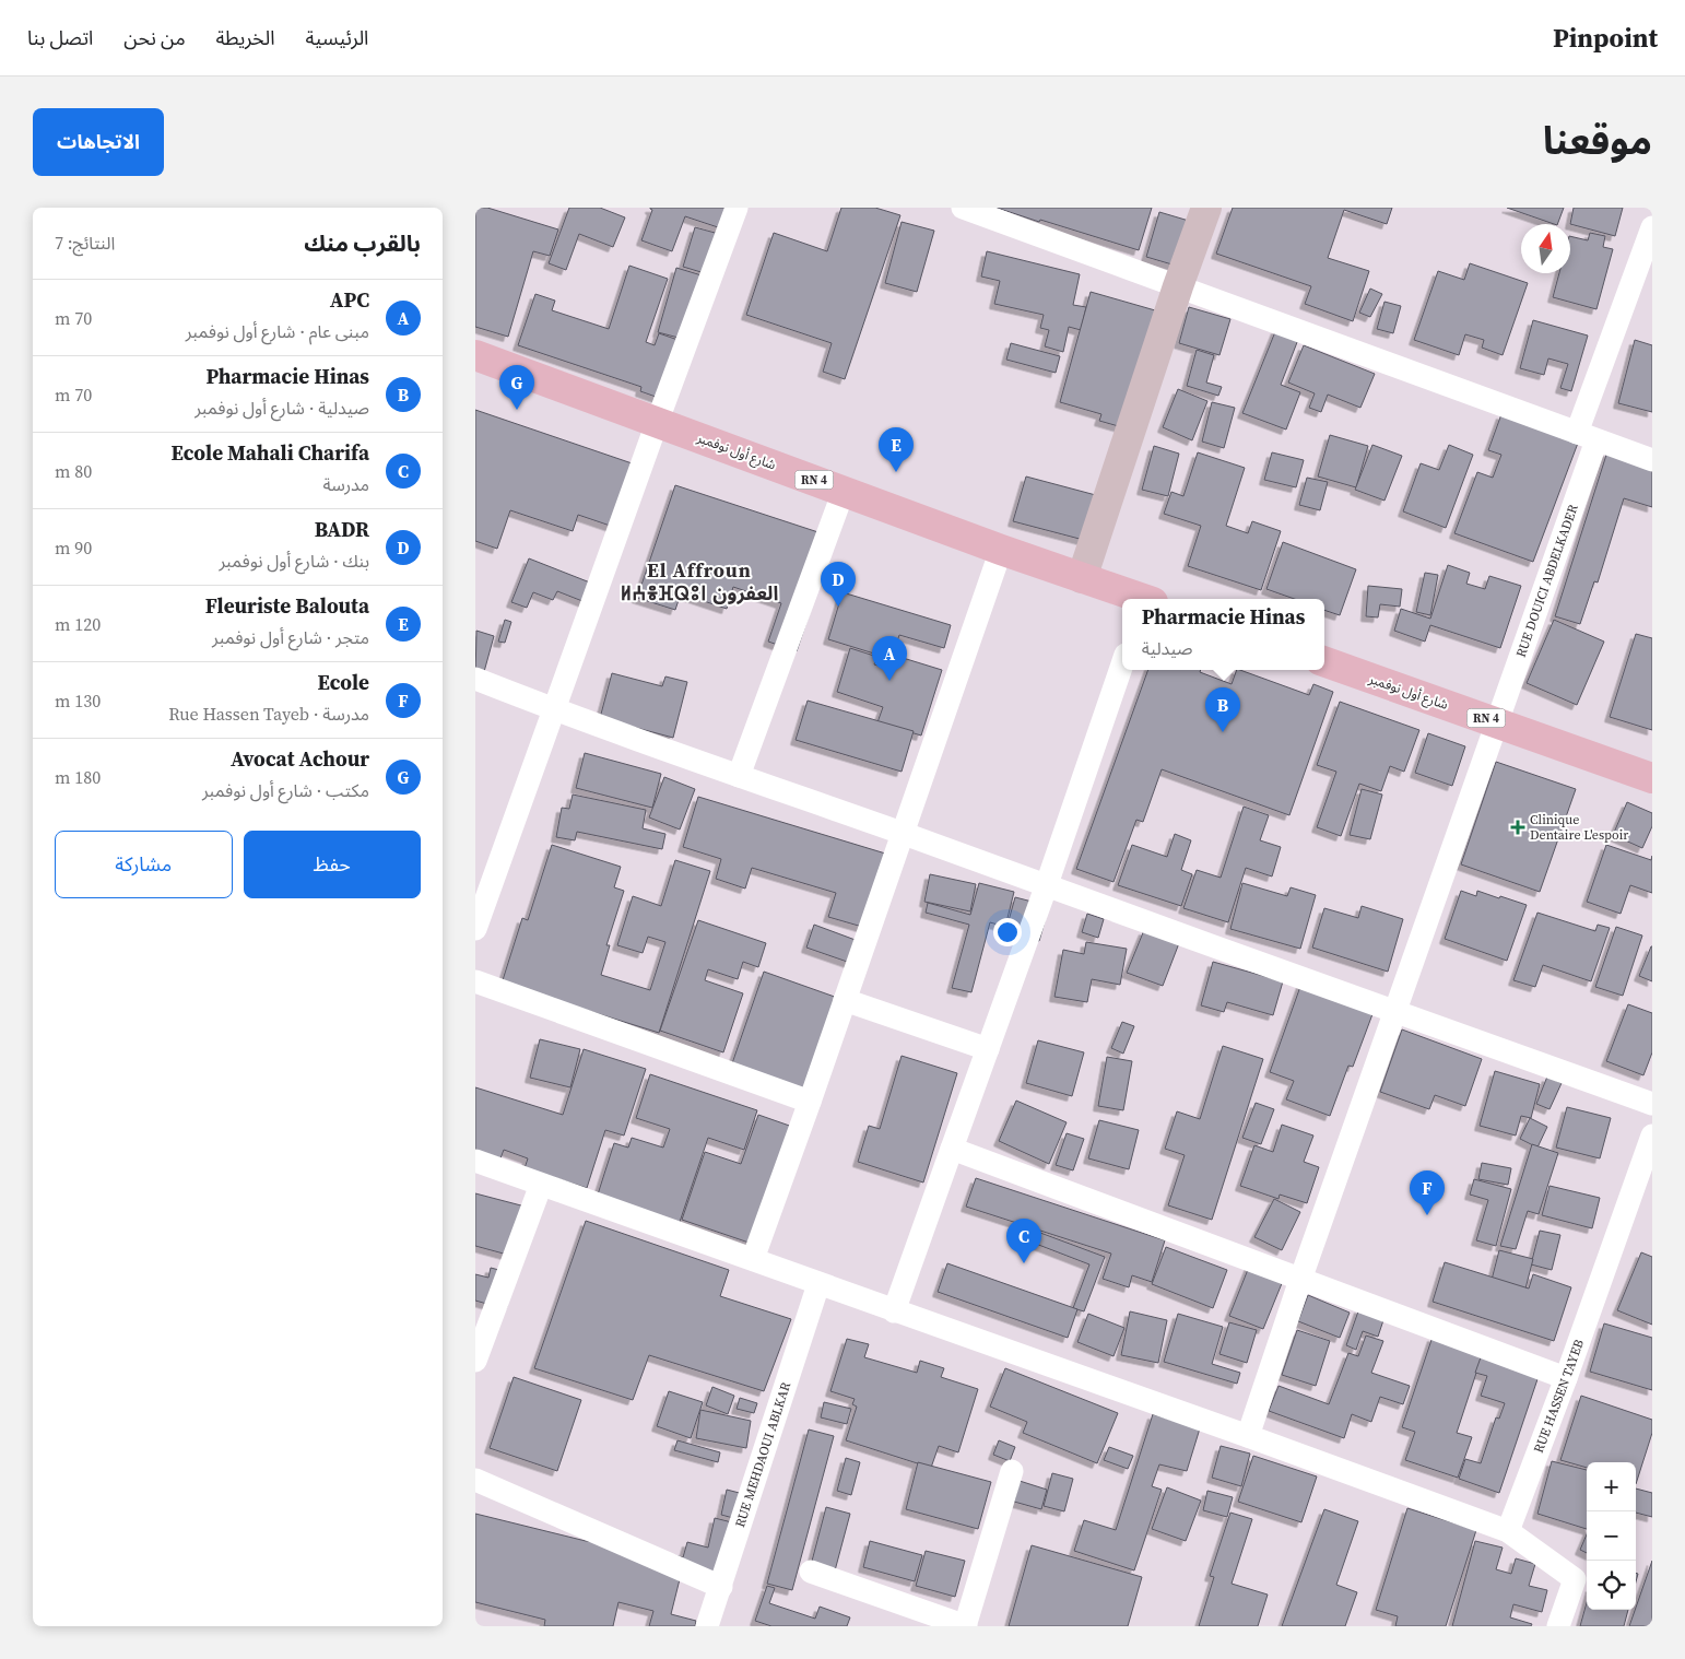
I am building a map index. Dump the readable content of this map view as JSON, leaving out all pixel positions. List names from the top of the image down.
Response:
{
  "streets": {
    "main road": ["شارع أول نوفمبر", "RN 4"],
    "street": ["RUE DOUICI ABDELKADER", "RUE HASSEN TAYEB", "RUE MEHDAOUI ABLKAR"]
  },
  "crossings": [
    ["شارع أول نوفمبر", "RUE DOUICI ABDELKADER"]
  ],
  "districts": ["El Affroun ⵍⵄⴻⴼⵕⵓⵏ العفرون"],
  "places": {
    "health": ["Clinique Dentaire L'espoir"]
  },
  "north": "top",
  "page": {
    "header": "Pinpoint",
    "nav": [
      "الرئيسية",
      "الخريطة",
      "من نحن",
      "اتصل بنا"
    ],
    "title": "موقعنا",
    "buttons": [
      "الاتجاهات",
      ["حفظ", "مشاركة"]
    ],
    "heading": ["بالقرب منك", "النتائج: 7"],
    "list": [
      {
        "mark": "A",
        "name": "APC",
        "note": "مبنى عام · شارع أول نوفمبر",
        "value": "70 m"
      },
      {
        "mark": "B",
        "name": "Pharmacie Hinas",
        "note": "صيدلية · شارع أول نوفمبر",
        "value": "70 m"
      },
      {
        "mark": "C",
        "name": "Ecole Mahali Charifa",
        "note": "مدرسة",
        "value": "80 m"
      },
      {
        "mark": "D",
        "name": "BADR",
        "note": "بنك · شارع أول نوفمبر",
        "value": "90 m"
      },
      {
        "mark": "E",
        "name": "Fleuriste Balouta",
        "note": "متجر · شارع أول نوفمبر",
        "value": "120 m"
      },
      {
        "mark": "F",
        "name": "Ecole",
        "note": "مدرسة · Rue Hassen Tayeb",
        "value": "130 m"
      },
      {
        "mark": "G",
        "name": "Avocat Achour",
        "note": "مكتب · شارع أول نوفمبر",
        "value": "180 m"
      }
    ],
    "pins": [
      "G",
      "E",
      "D",
      "A",
      "B",
      "F",
      "C"
    ],
    "popup": ["Pharmacie Hinas", "صيدلية"],
    "map_buttons": ["+", "−"]
  }
}
